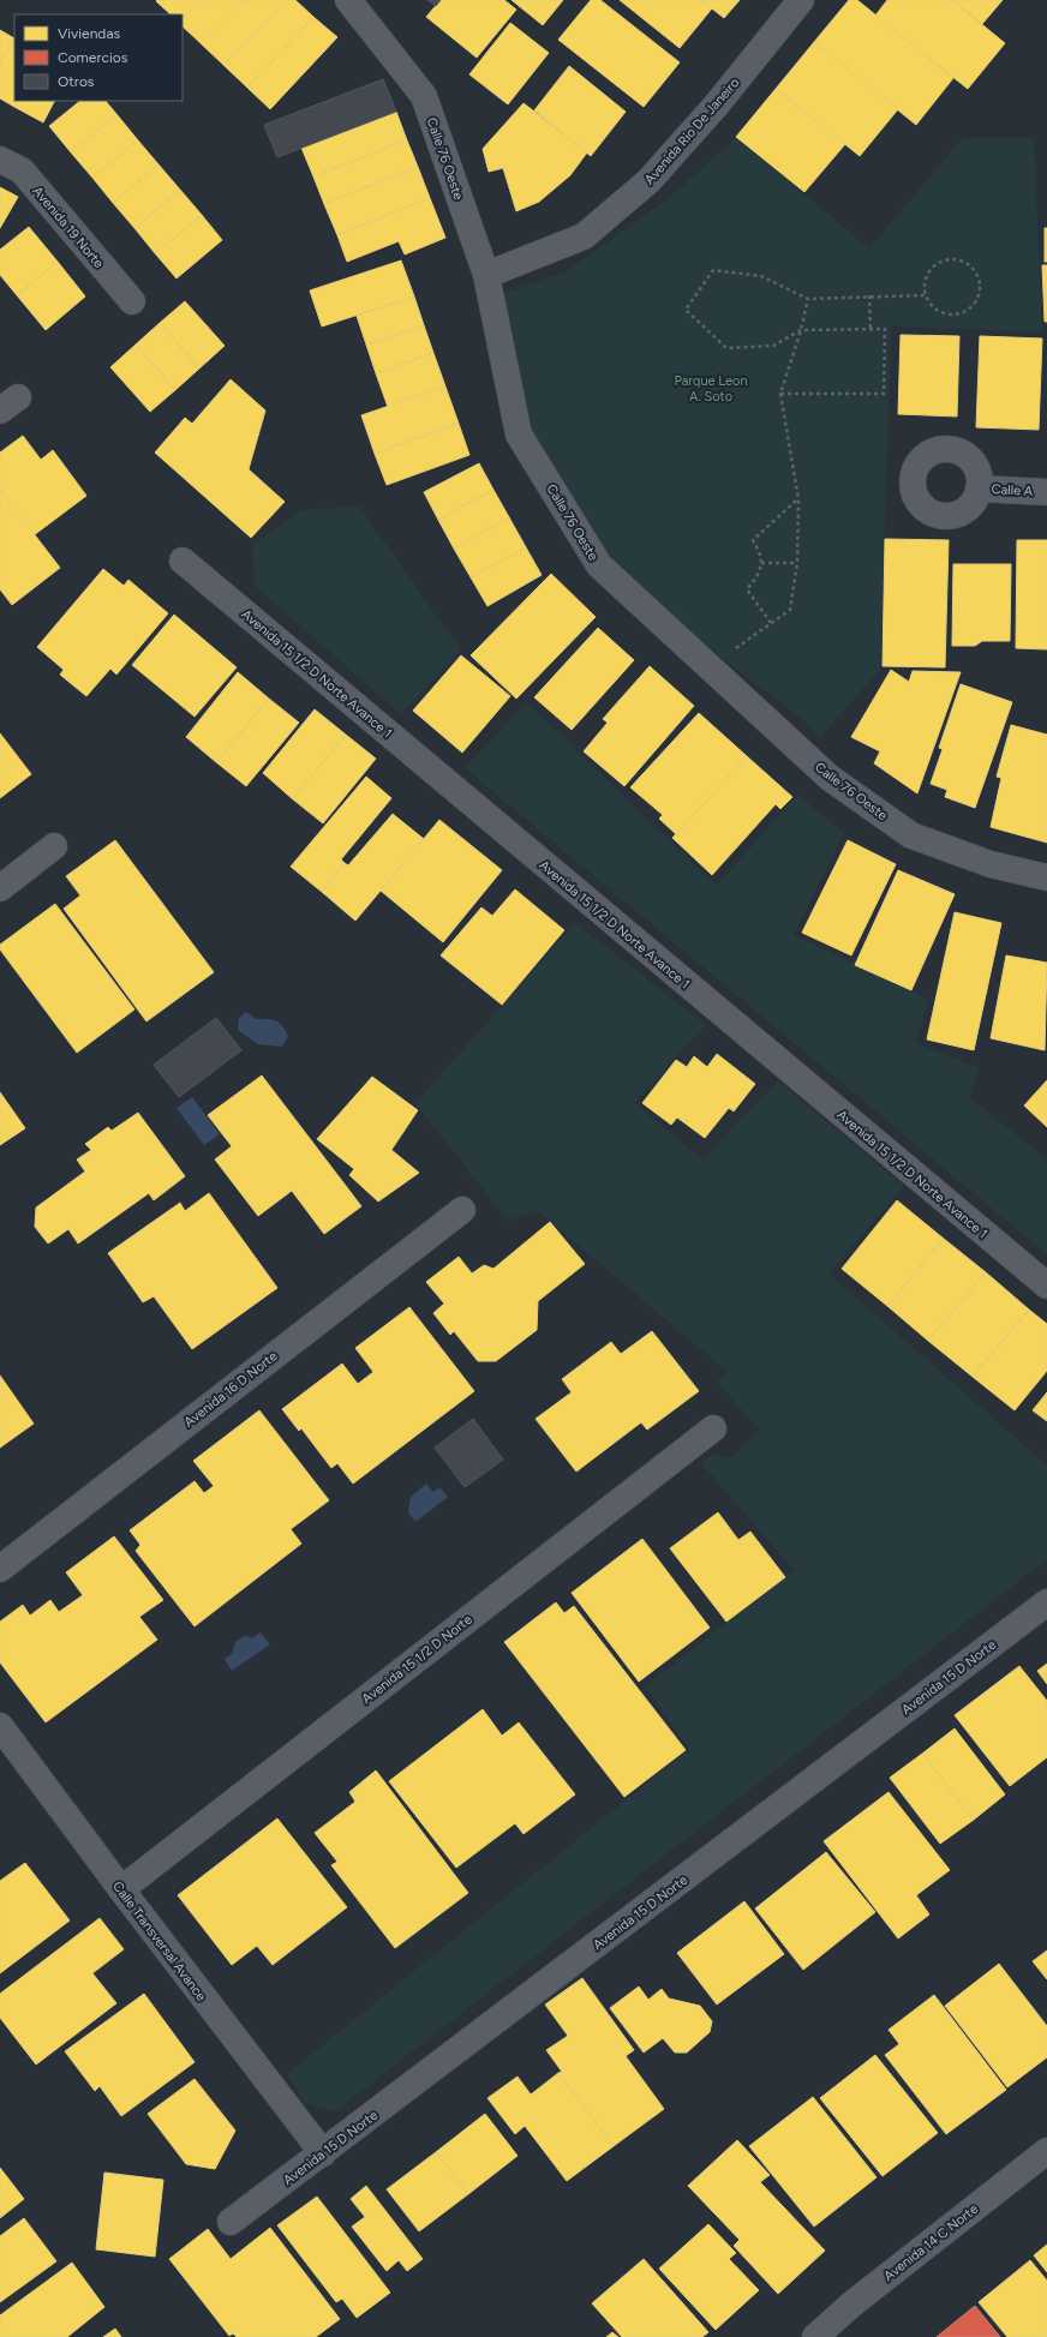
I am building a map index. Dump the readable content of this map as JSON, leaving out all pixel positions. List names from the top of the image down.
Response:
{
  "streets": {
    "street": [
      "Avenida Rio De Janeiro",
      "Calle 76 Oeste",
      "Avenida 19 Norte",
      "Calle A",
      "Avenida 15 1/2 D Norte Avance 1",
      "Avenida 16 D Norte",
      "Avenida 15 1/2 D Norte",
      "Avenida 15 D Norte",
      "Calle Transversal Avance",
      "Avenida 14 C Norte"
    ]
  },
  "crossings": [
    ["Avenida Rio De Janeiro", "Calle 76 Oeste"],
    ["Avenida 15 1/2 D Norte", "Calle Transversal Avance"],
    ["Avenida 15 D Norte", "Calle Transversal Avance"]
  ],
  "parks": ["Parque Leon A. Soto"],
  "legend": ["Viviendas", "Comercios", "Otros"]
}
